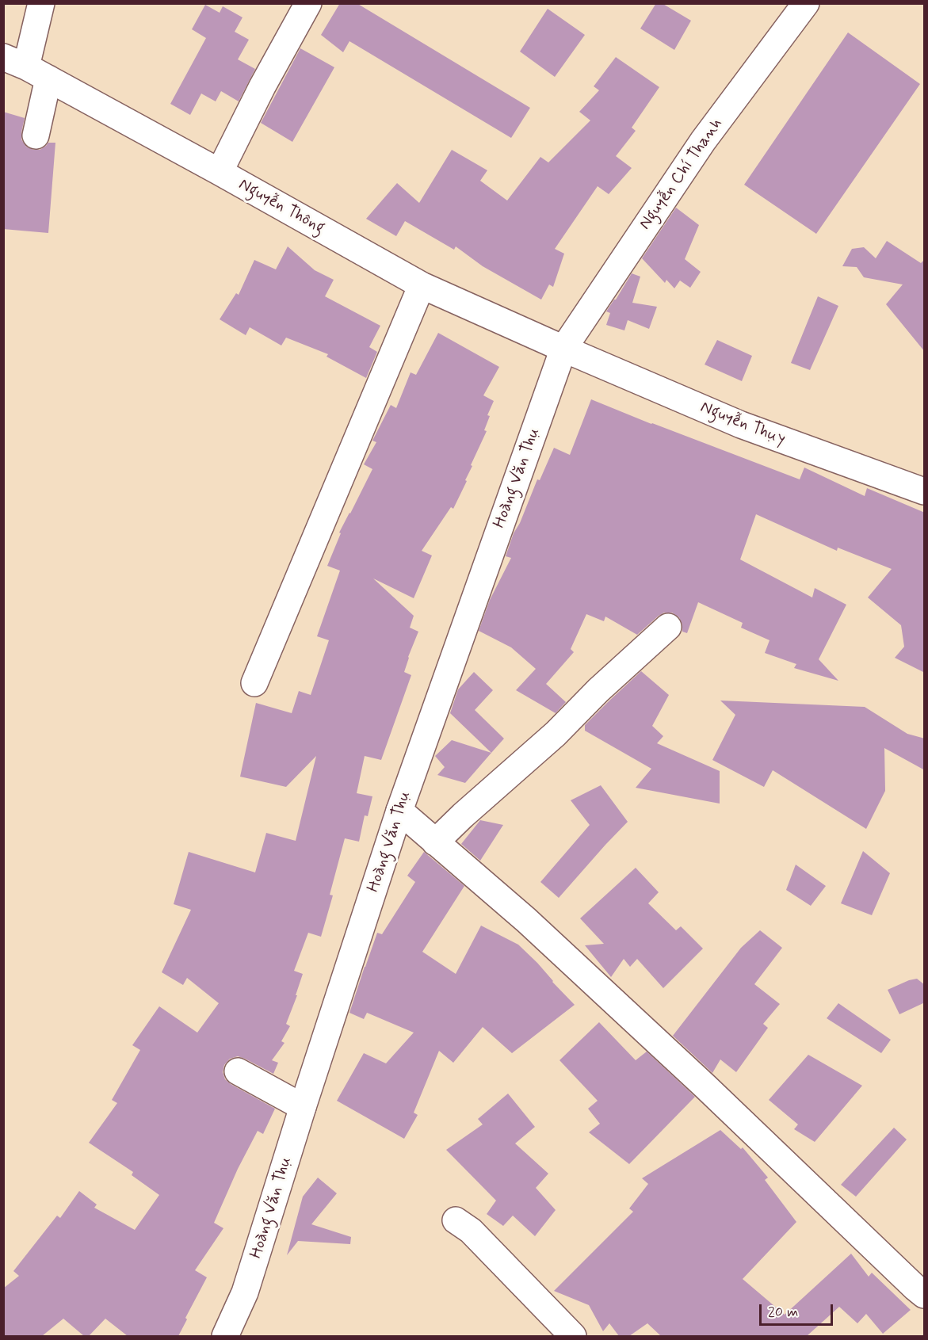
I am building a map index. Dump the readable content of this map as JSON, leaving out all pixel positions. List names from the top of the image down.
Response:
{
  "streets": {
    "street": [
      "Nguyễn Chí Thanh",
      "Nguyễn Thông",
      "Nguyễn Thụy",
      "Hoàng Văn Thụ"
    ]
  },
  "crossings": [
    ["Nguyễn Chí Thanh", "Nguyễn Thông"],
    ["Nguyễn Chí Thanh", "Nguyễn Thụy"],
    ["Nguyễn Chí Thanh", "Hoàng Văn Thụ"],
    ["Nguyễn Thông", "Nguyễn Thụy"],
    ["Nguyễn Thông", "Hoàng Văn Thụ"],
    ["Nguyễn Thụy", "Hoàng Văn Thụ"]
  ],
  "scale_bar": "20 m"
}
